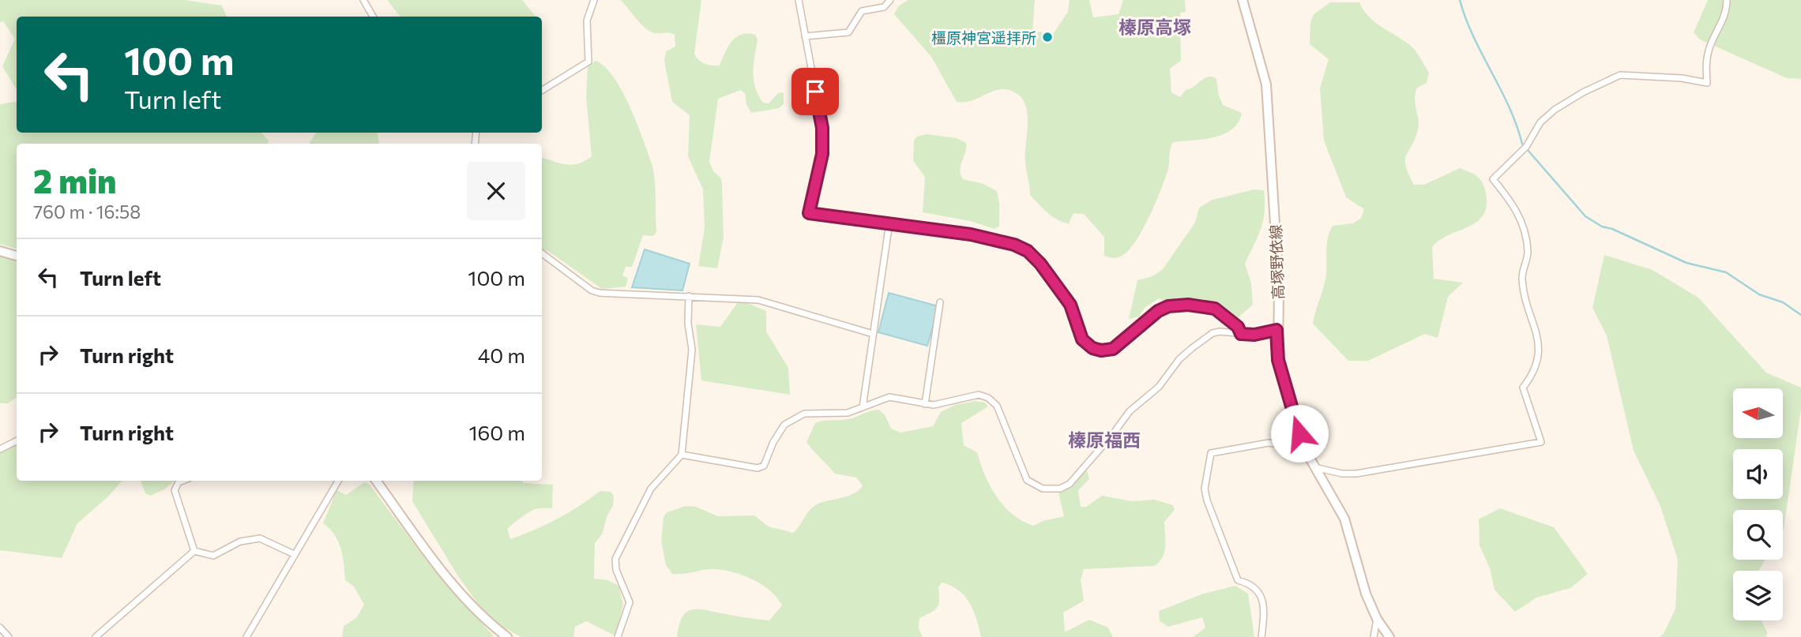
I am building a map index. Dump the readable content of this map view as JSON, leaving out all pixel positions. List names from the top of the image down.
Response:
{
  "streets": {
    "main road": ["高塚野依線"]
  },
  "districts": ["榛原高塚", "榛原福西"],
  "places": ["橿原神宮遥拝所"],
  "north": "left",
  "page": {
    "turn": ["100 m", "Turn left"],
    "heading": ["2 min", "760 m · 16:58"],
    "list": [
      {
        "name": "Turn left",
        "value": "100 m"
      },
      {
        "name": "Turn right",
        "value": "40 m"
      },
      {
        "name": "Turn right",
        "value": "160 m"
      }
    ]
  }
}
